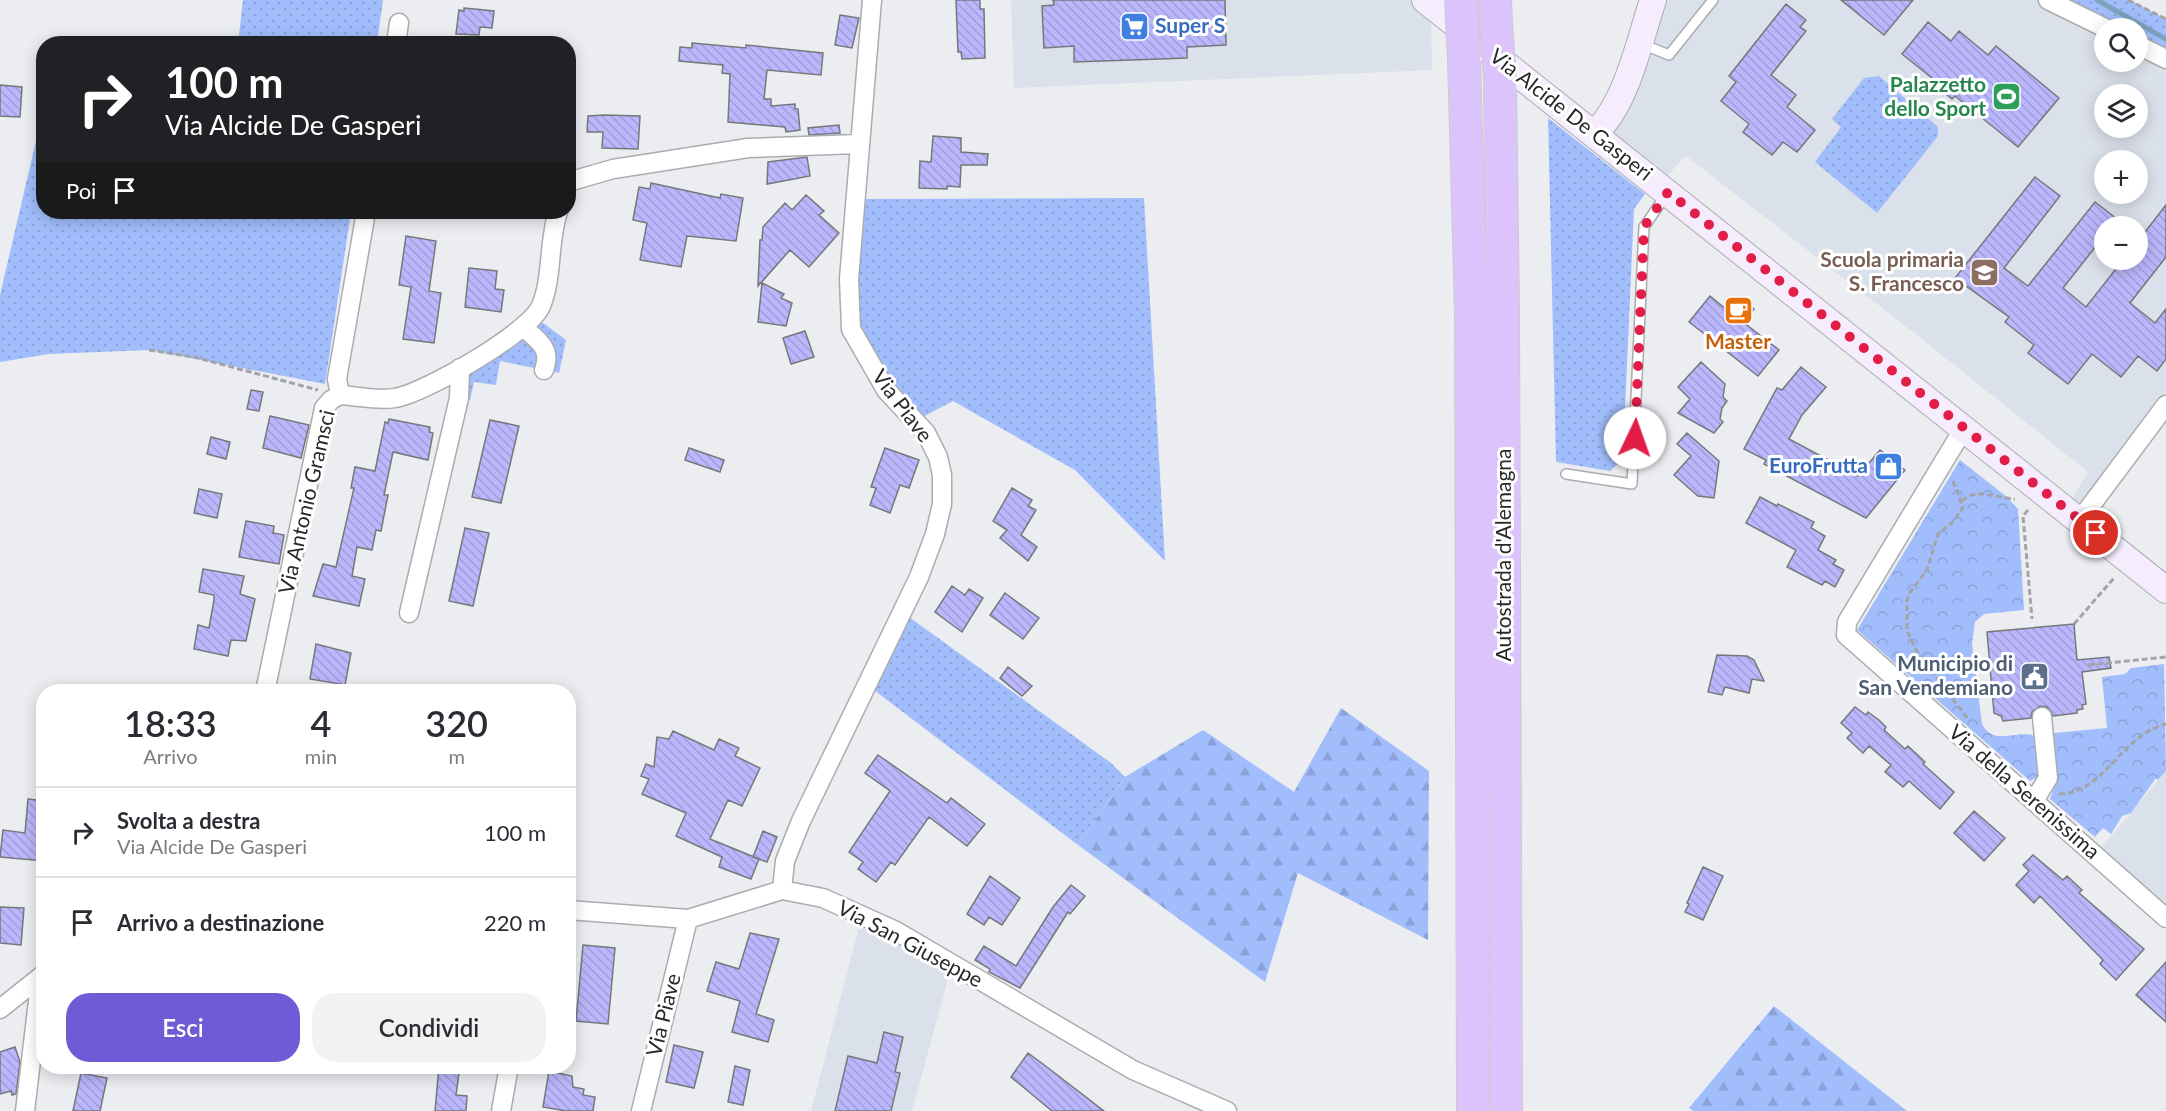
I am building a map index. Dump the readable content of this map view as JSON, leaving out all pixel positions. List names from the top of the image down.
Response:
{
  "streets": {
    "highway": ["Autostrada d'Alemagna"],
    "street": [
      "Via Alcide De Gasperi",
      "Via Piave",
      "Via Antonio Gramsci",
      "Via della Serenissima",
      "Via San Giuseppe"
    ]
  },
  "crossings": [
    ["Via Alcide De Gasperi", "Via della Serenissima"],
    ["Via Piave", "Via San Giuseppe"]
  ],
  "places": {
    "supermarket": ["Super S"],
    "sports": ["Palazzetto dello Sport"],
    "school or university": ["Scuola primaria S. Francesco"],
    "cafe": ["Master"],
    "shop": ["EuroFrutta"],
    "public building": ["Municipio di San Vendemiano"]
  },
  "page": {
    "map_buttons": ["+", "−"],
    "turn": ["100 m", "Via Alcide De Gasperi"],
    "then": "Poi",
    "eta": [
      "18:33",
      "Arrivo",
      "4",
      "min",
      "320",
      "m"
    ],
    "list": [
      {
        "name": "Svolta a destra",
        "note": "Via Alcide De Gasperi",
        "value": "100 m"
      },
      {
        "name": "Arrivo a destinazione",
        "value": "220 m"
      }
    ],
    "buttons": ["Esci", "Condividi"]
  }
}
